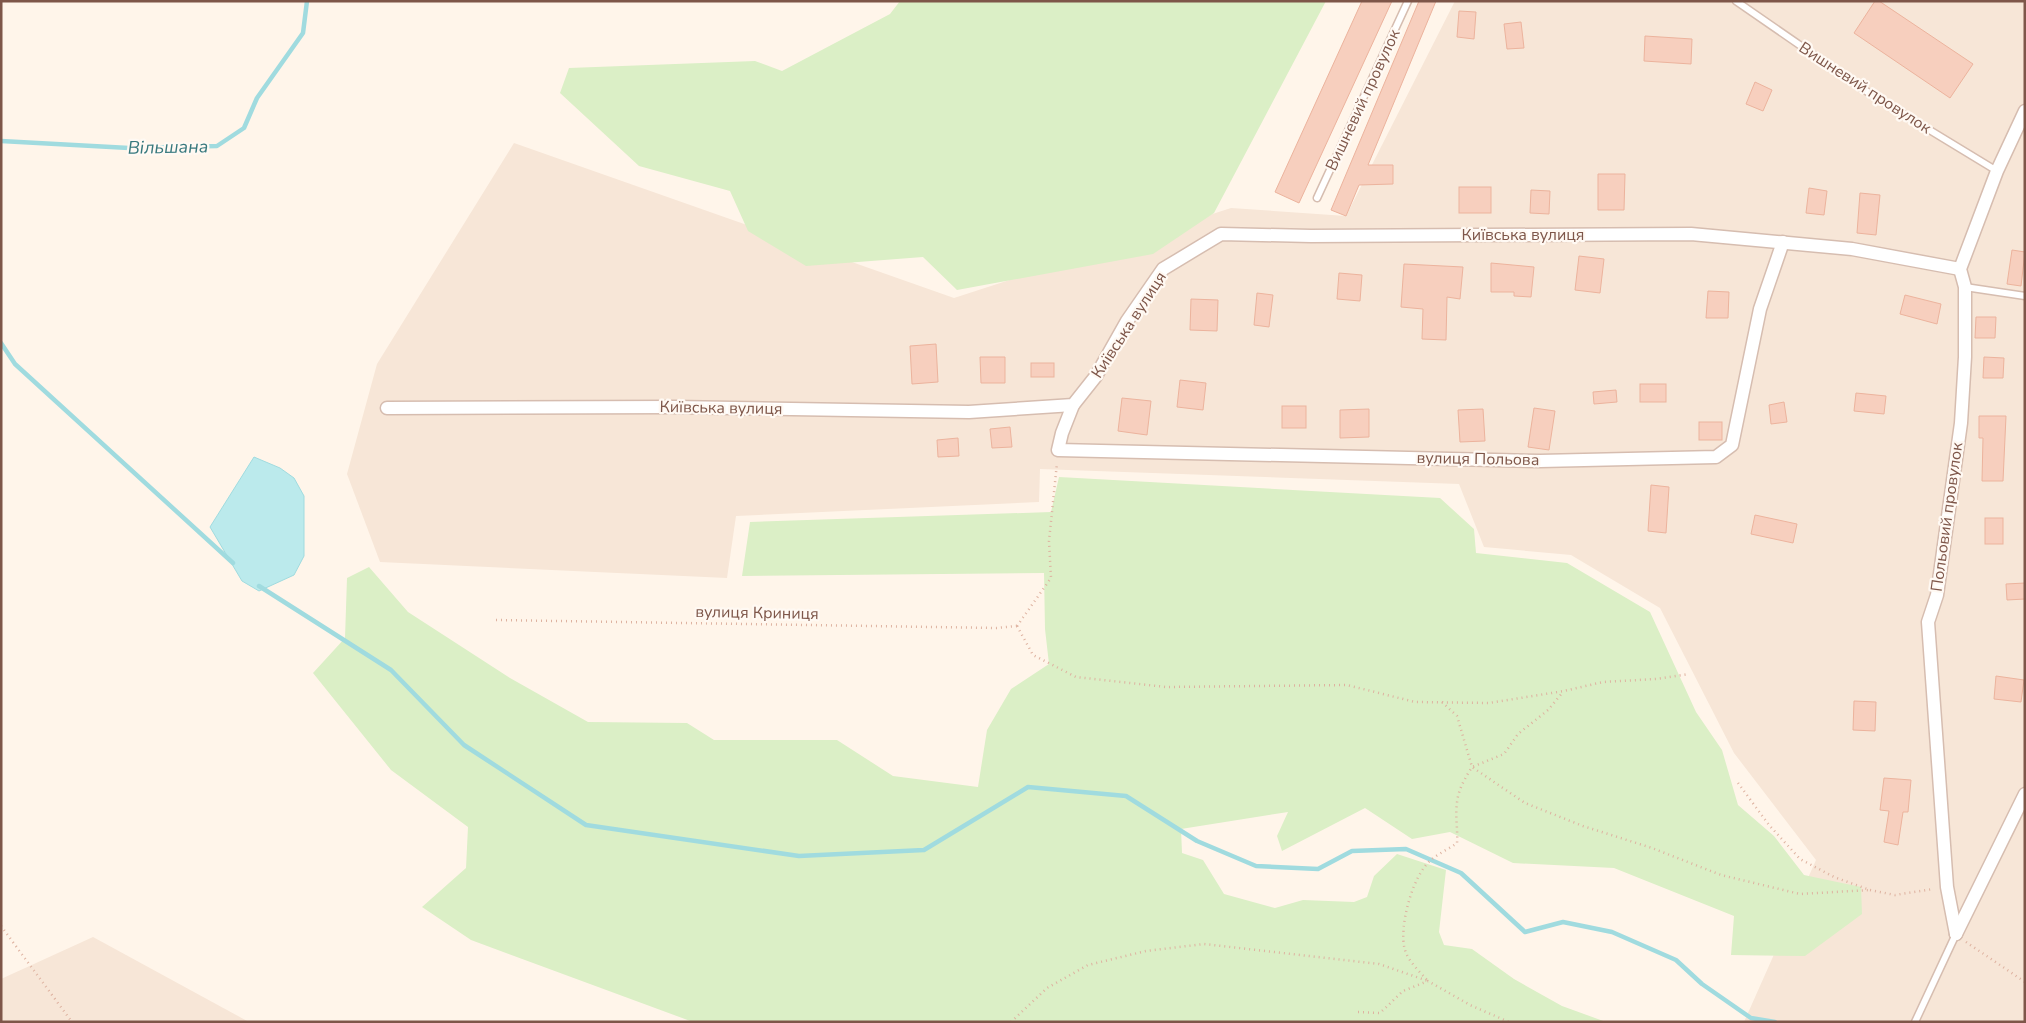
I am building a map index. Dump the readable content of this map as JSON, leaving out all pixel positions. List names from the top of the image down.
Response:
{
  "streets": {
    "street": ["Київська вулиця", "вулиця Польова", "Польовий провулок"],
    "lane": ["Вишневий провулок"],
    "path": ["вулиця Криниця"]
  },
  "crossings": [
    ["Київська вулиця", "вулиця Польова"],
    ["Київська вулиця", "Польовий провулок"]
  ],
  "water": ["Вільшана"]
}
